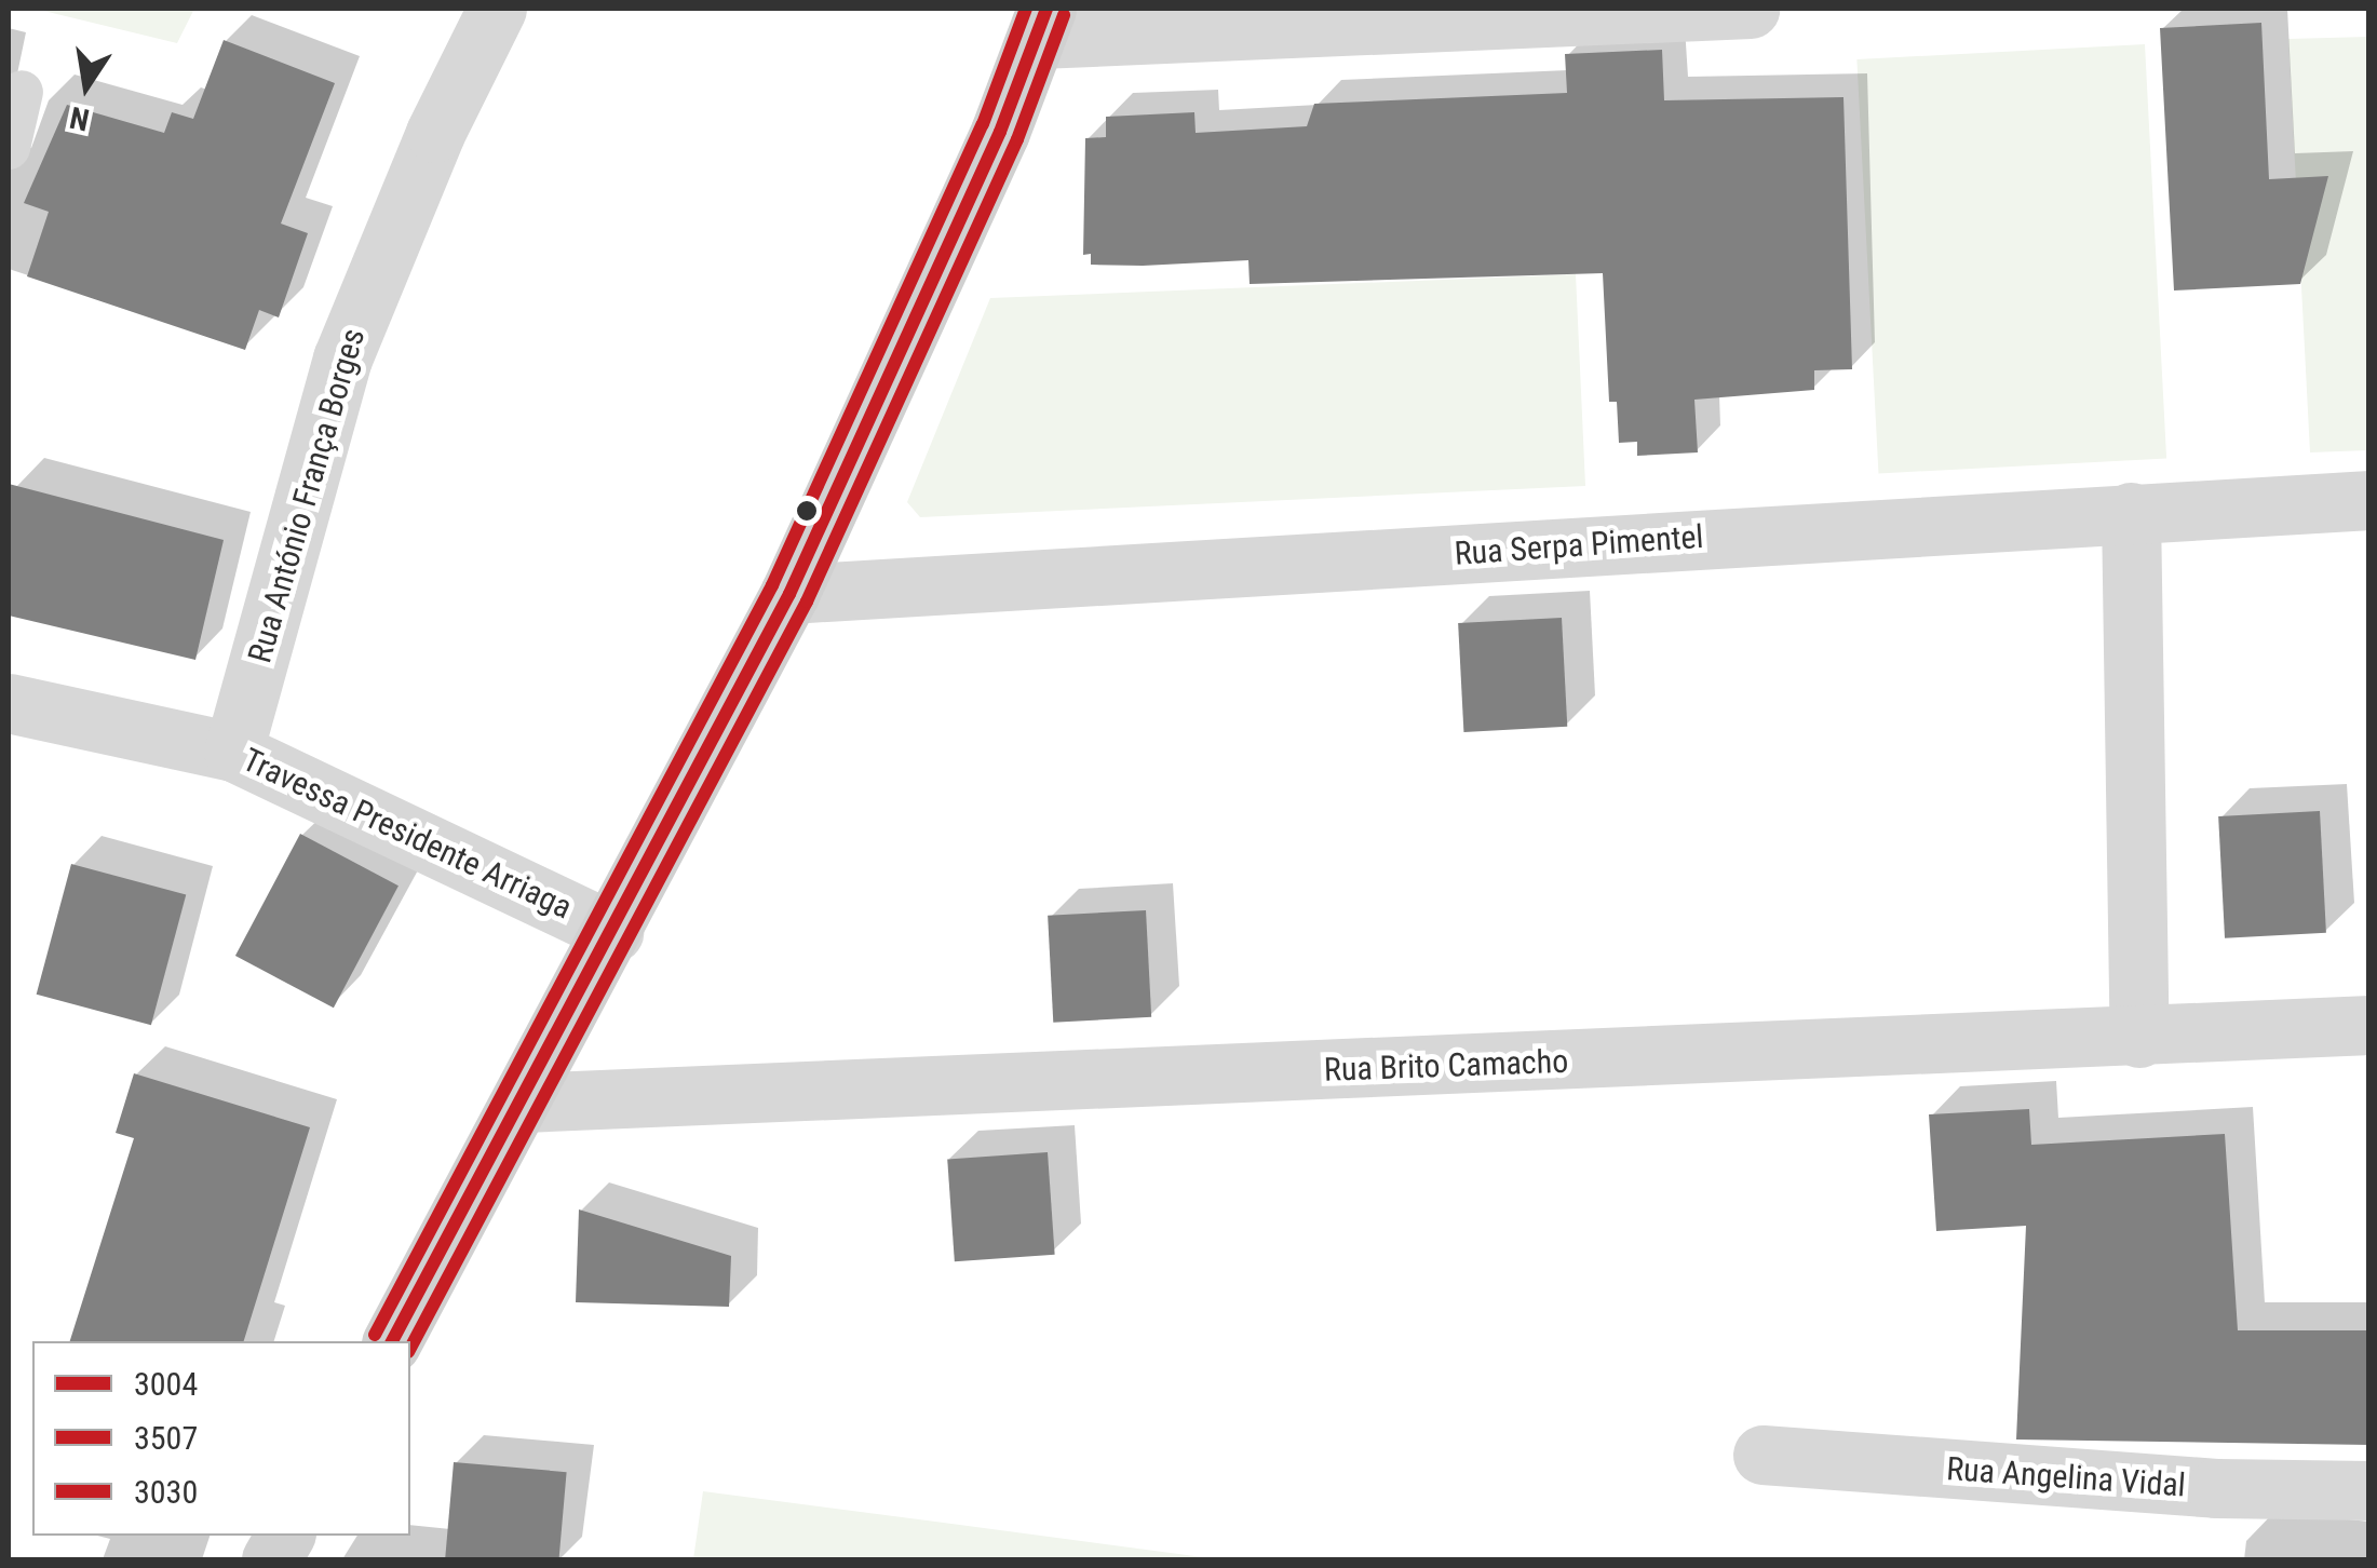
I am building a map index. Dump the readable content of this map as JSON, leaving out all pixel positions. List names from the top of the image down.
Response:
{
  "streets": {
    "street": [
      "Rua António França Borges",
      "Rua Serpa Pimentel",
      "Travessa Presidente Arriaga",
      "Rua Brito Camacho",
      "Rua Angelina Vidal"
    ]
  },
  "crossings": [
    ["Rua António França Borges", "Travessa Presidente Arriaga"]
  ],
  "lines": ["transit line 3004", "transit line 3030", "transit line 3507"],
  "legend": ["3004", "3507", "3030"],
  "north": "bottom"
}
